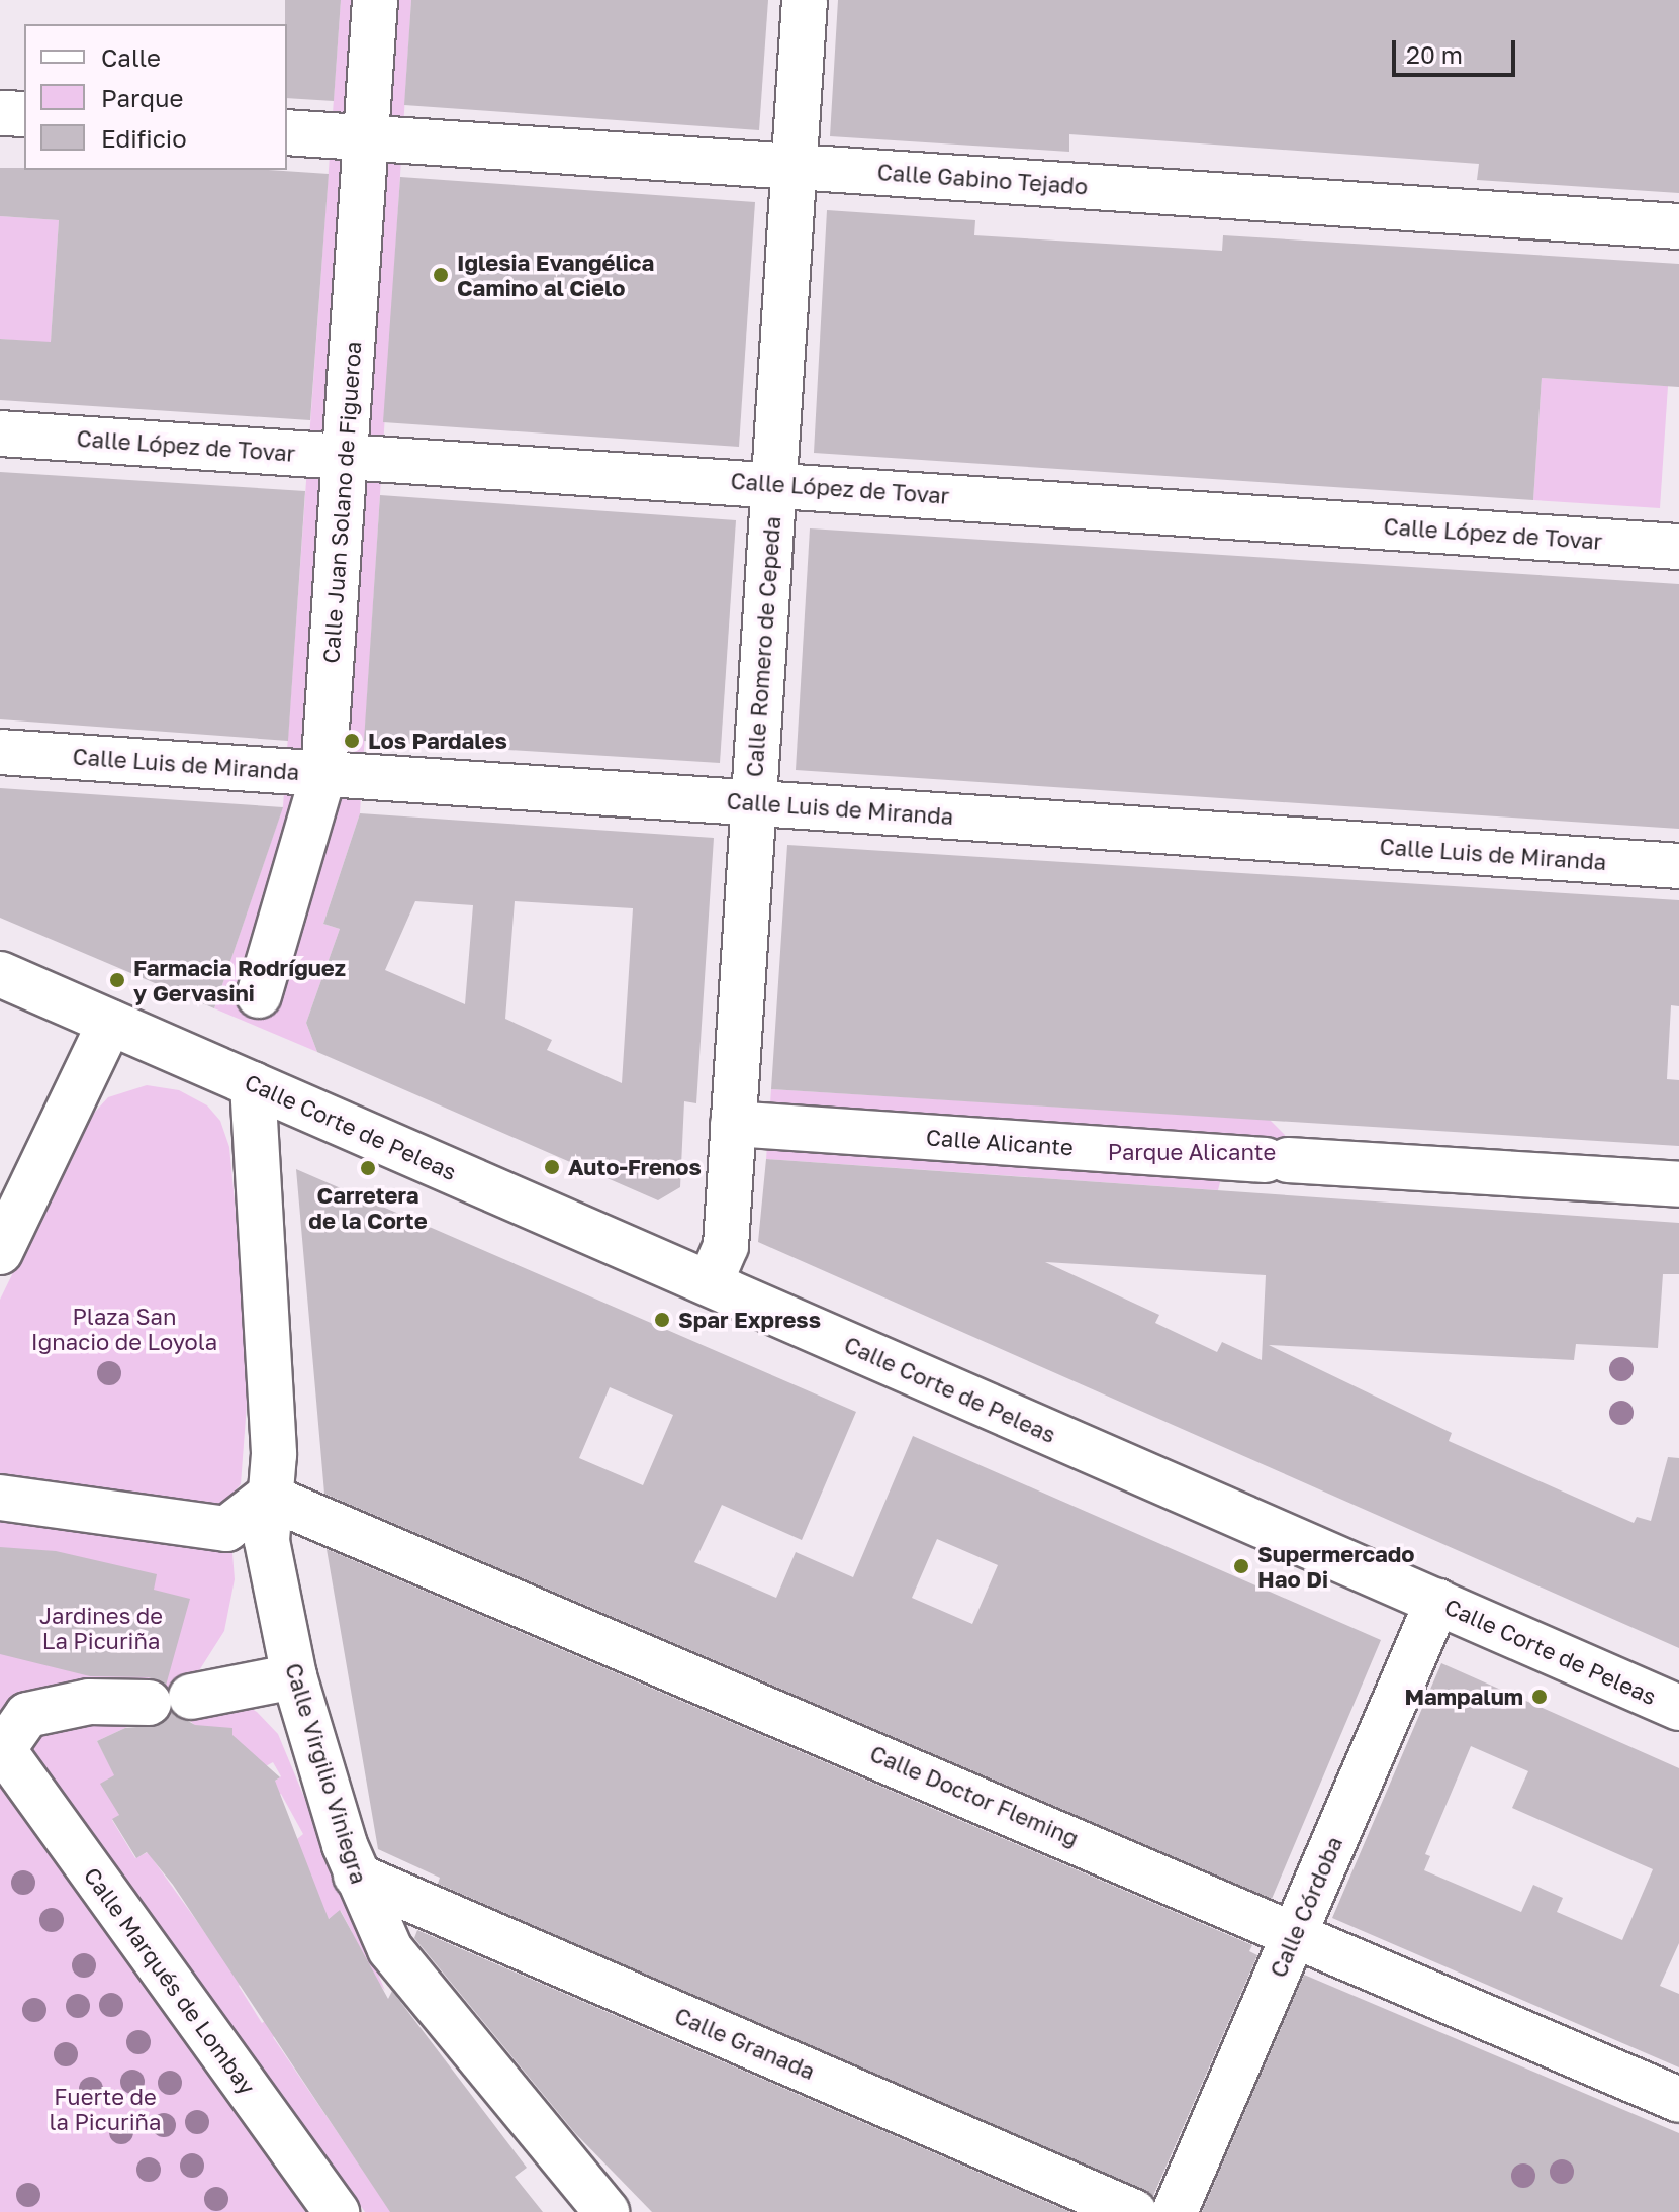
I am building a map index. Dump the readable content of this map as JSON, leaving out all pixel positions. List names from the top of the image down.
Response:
{
  "streets": {
    "street": [
      "Calle Gabino Tejado",
      "Calle López de Tovar",
      "Calle Juan Solano de Figueroa",
      "Calle Romero de Cepeda",
      "Calle Luis de Miranda",
      "Calle Corte de Peleas",
      "Calle Alicante",
      "Calle Virgilio Viniegra",
      "Calle Doctor Fleming",
      "Calle Córdoba",
      "Calle Marqués de Lombay",
      "Calle Granada"
    ]
  },
  "crossings": [
    ["Calle Gabino Tejado", "Calle Juan Solano de Figueroa"],
    ["Calle Gabino Tejado", "Calle Romero de Cepeda"],
    ["Calle López de Tovar", "Calle Juan Solano de Figueroa"],
    ["Calle López de Tovar", "Calle Romero de Cepeda"],
    ["Calle Juan Solano de Figueroa", "Calle Luis de Miranda"],
    ["Calle Romero de Cepeda", "Calle Luis de Miranda"],
    ["Calle Romero de Cepeda", "Calle Corte de Peleas"],
    ["Calle Romero de Cepeda", "Calle Alicante"],
    ["Calle Corte de Peleas", "Calle Córdoba"],
    ["Calle Virgilio Viniegra", "Calle Doctor Fleming"],
    ["Calle Virgilio Viniegra", "Calle Granada"],
    ["Calle Doctor Fleming", "Calle Córdoba"]
  ],
  "parks": [
    "Parque Alicante",
    "Plaza San Ignacio de Loyola",
    "Jardines de La Picuriña",
    "Fuerte de la Picuriña"
  ],
  "places": [
    "Iglesia Evangélica Camino al Cielo",
    "Los Pardales",
    "Farmacia Rodríguez y Gervasini",
    "Auto-Frenos",
    "Carretera de la Corte",
    "Spar Express",
    "Supermercado Hao Di",
    "Mampalum"
  ],
  "legend": ["Calle", "Parque", "Edificio"],
  "scale_bar": "20 m"
}
